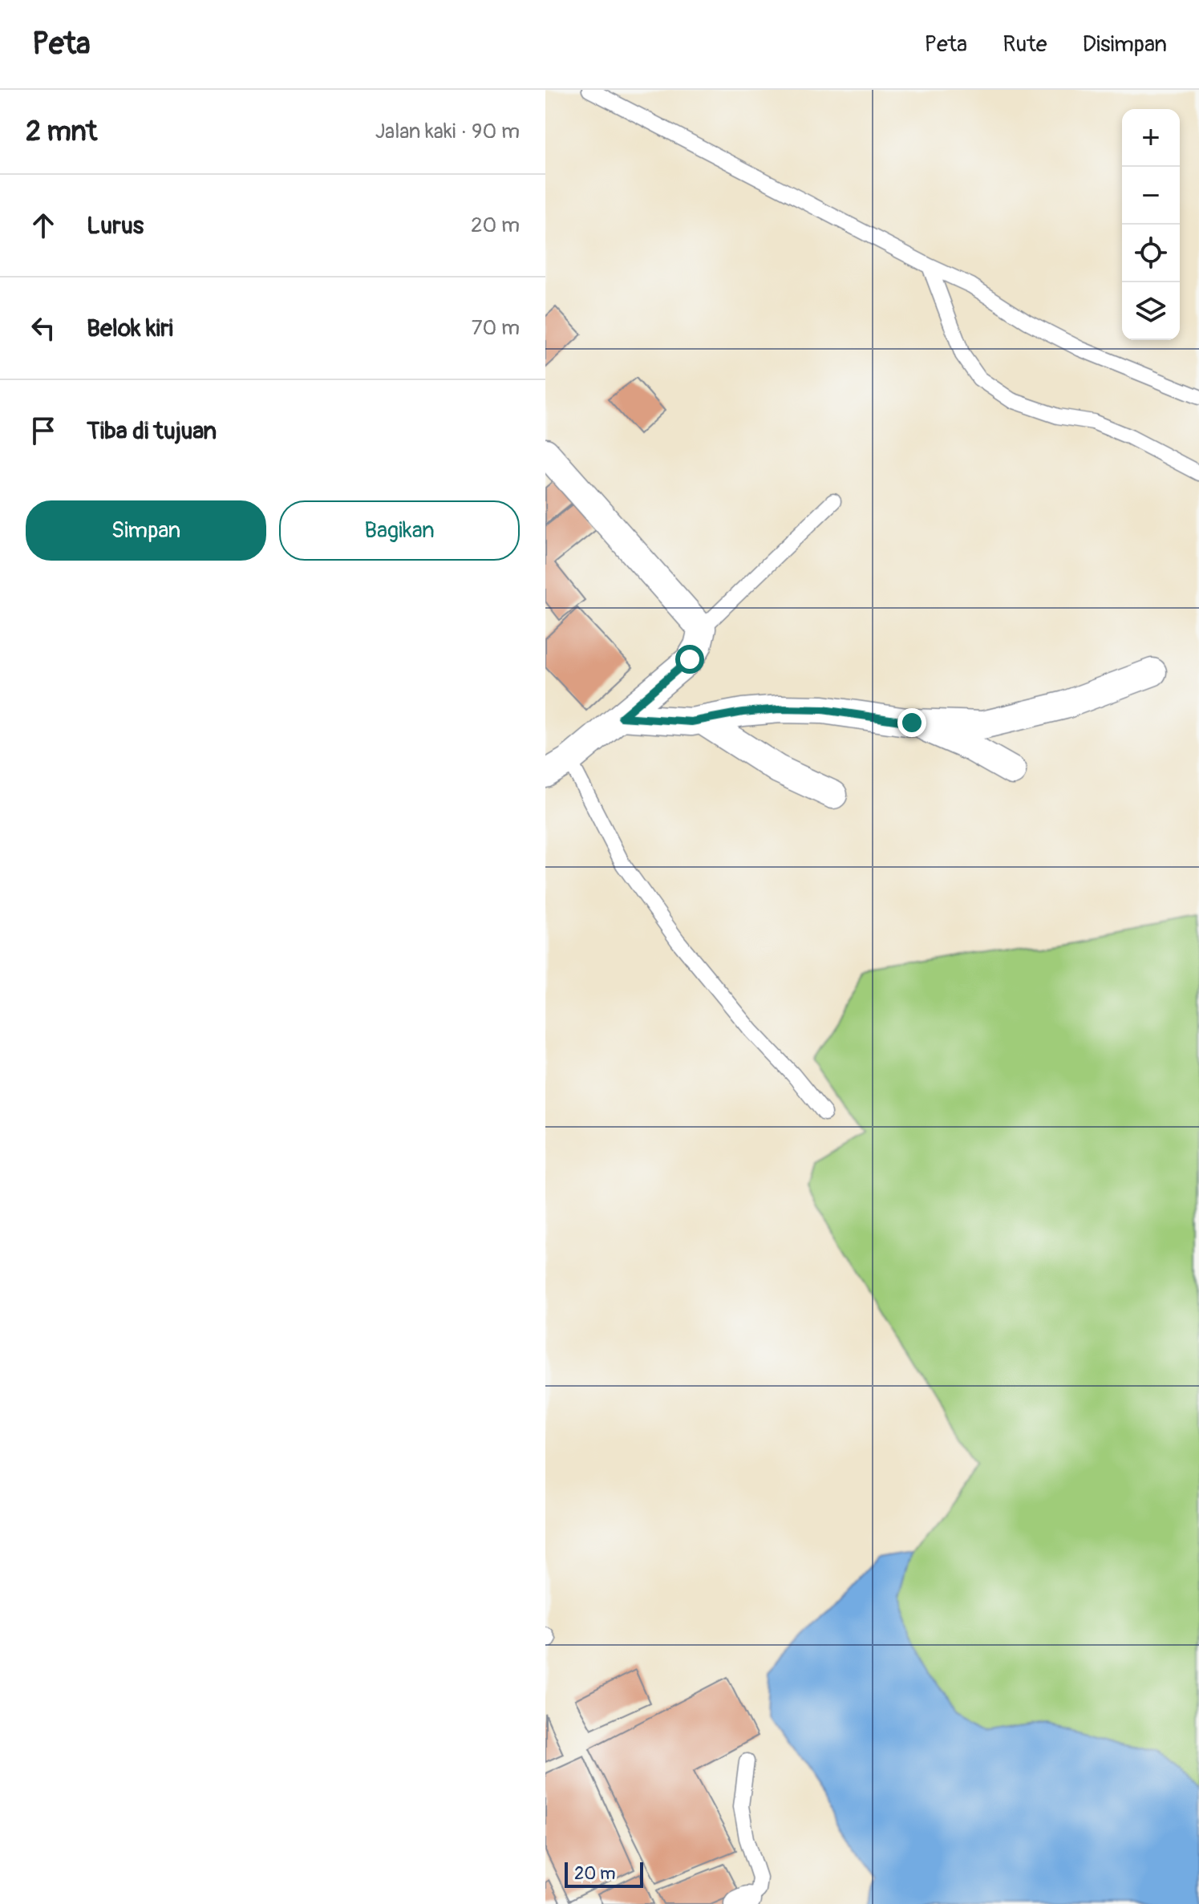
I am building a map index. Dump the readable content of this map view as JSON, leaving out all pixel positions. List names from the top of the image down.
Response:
{
  "scale_bar": "20 m",
  "page": {
    "header": "Peta",
    "nav": ["Peta", "Rute", "Disimpan"],
    "heading": ["2 mnt", "Jalan kaki · 90 m"],
    "map_buttons": ["+", "−"],
    "list": [
      ["Lurus", "20 m"],
      ["Belok kiri", "70 m"],
      "Tiba di tujuan"
    ],
    "buttons": ["Simpan", "Bagikan"],
    "scale": "20 m"
  }
}
